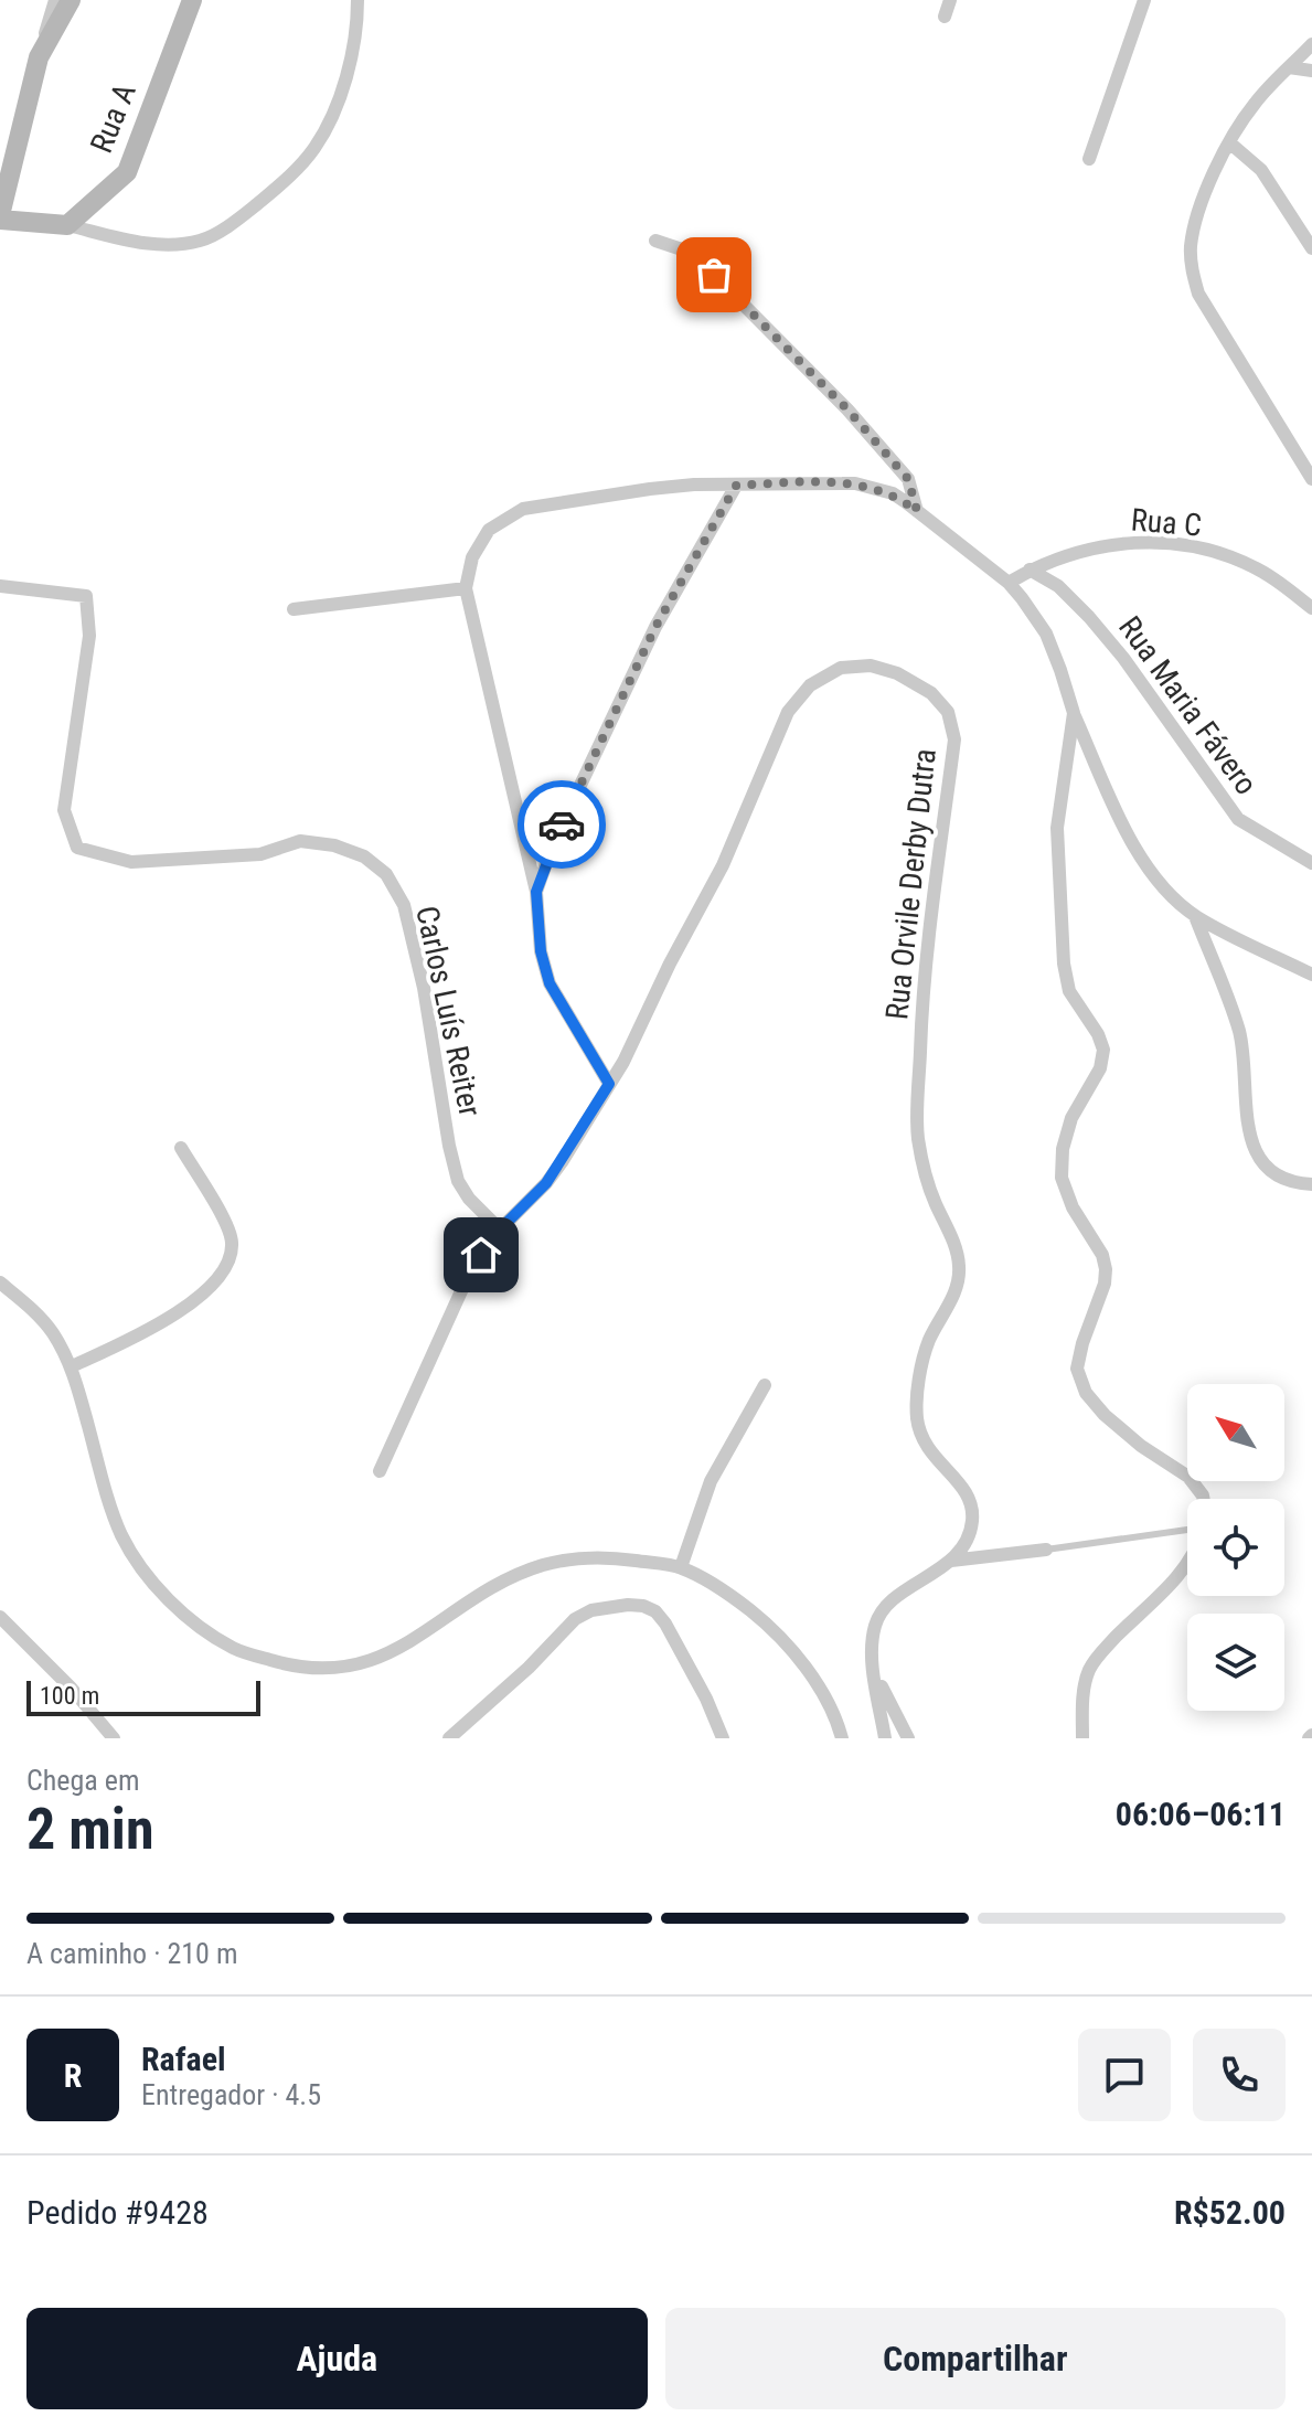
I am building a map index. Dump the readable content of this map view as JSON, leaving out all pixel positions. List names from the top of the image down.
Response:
{
  "streets": {
    "main road": ["Rua A"],
    "street": [
      "Rua C",
      "Rua Maria Fávero",
      "Rua Orvile Derby Dutra",
      "Carlos Luís Reiter"
    ]
  },
  "crossings": [
    ["Rua C", "Rua Maria Fávero"],
    ["Rua Orvile Derby Dutra", "Carlos Luís Reiter"]
  ],
  "scale_bar": "100 m",
  "north": "top left",
  "page": {
    "scale": "100 m",
    "heading": ["2 min", "Chega em", "06:06–06:11"],
    "panel": [
      "Rafael",
      "Entregador · 4.5",
      "Pedido #9428",
      "R$52.00"
    ],
    "bar": "A caminho · 210 m",
    "round": "R",
    "buttons": ["Ajuda", "Compartilhar"]
  }
}
